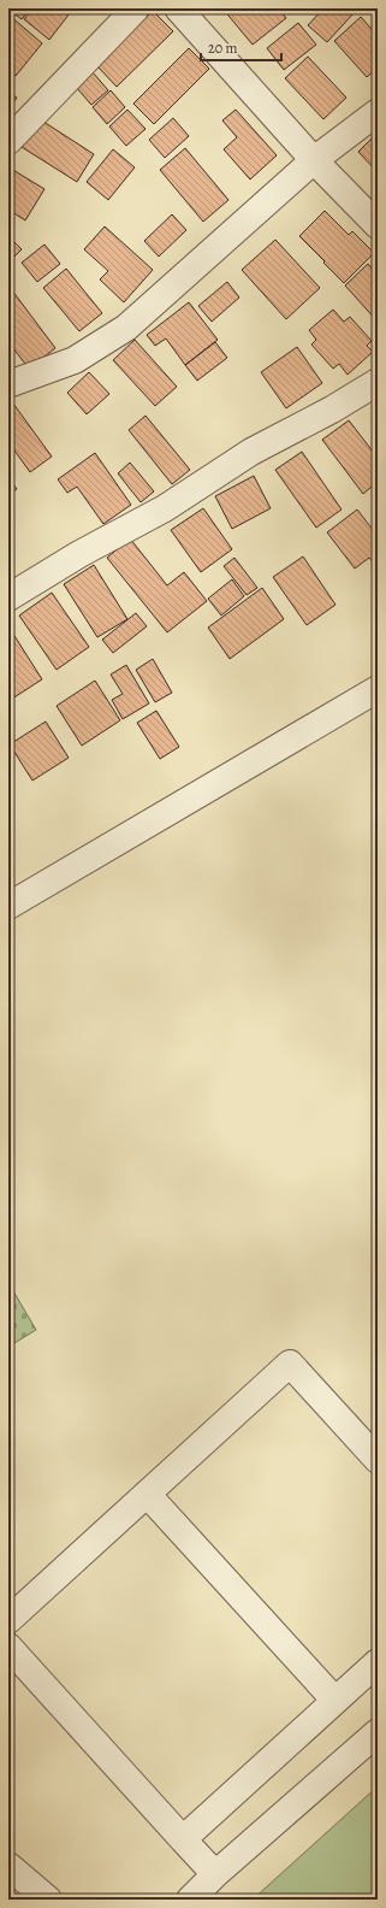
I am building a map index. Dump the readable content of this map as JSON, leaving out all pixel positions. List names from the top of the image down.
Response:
{
  "scale_bar": "20 m"
}
